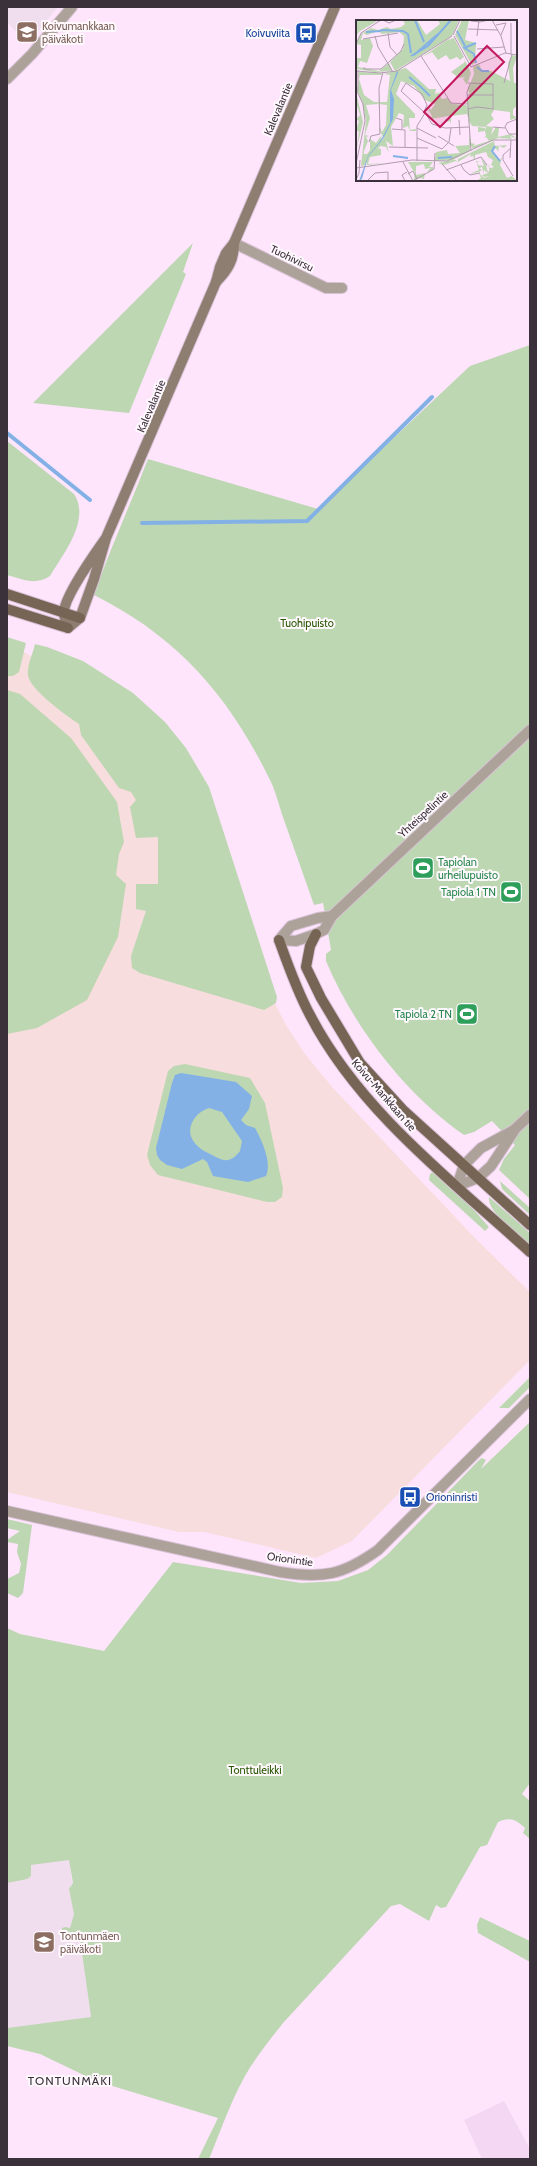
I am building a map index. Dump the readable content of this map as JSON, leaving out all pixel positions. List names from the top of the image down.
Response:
{
  "streets": {
    "main road": ["Kalevalantie", "Koivu-Mankkaan tie"],
    "street": ["Tuohivirsu", "Yhteispelintie", "Orionintie"]
  },
  "crossings": [
    ["Kalevalantie", "Tuohivirsu"],
    ["Yhteispelintie", "Koivu-Mankkaan tie"]
  ],
  "districts": ["TONTUNMÄKI"],
  "parks": ["Tuohipuisto", "Tonttuleikki"],
  "places": {
    "school or university": ["Koivumankkaan päiväkoti", "Tontunmäen päiväkoti"],
    "bus stop": ["Koivuviita", "Orioninristi"],
    "sports": ["Tapiolan urheilupuisto", "Tapiola 1 TN", "Tapiola 2 TN"]
  }
}
